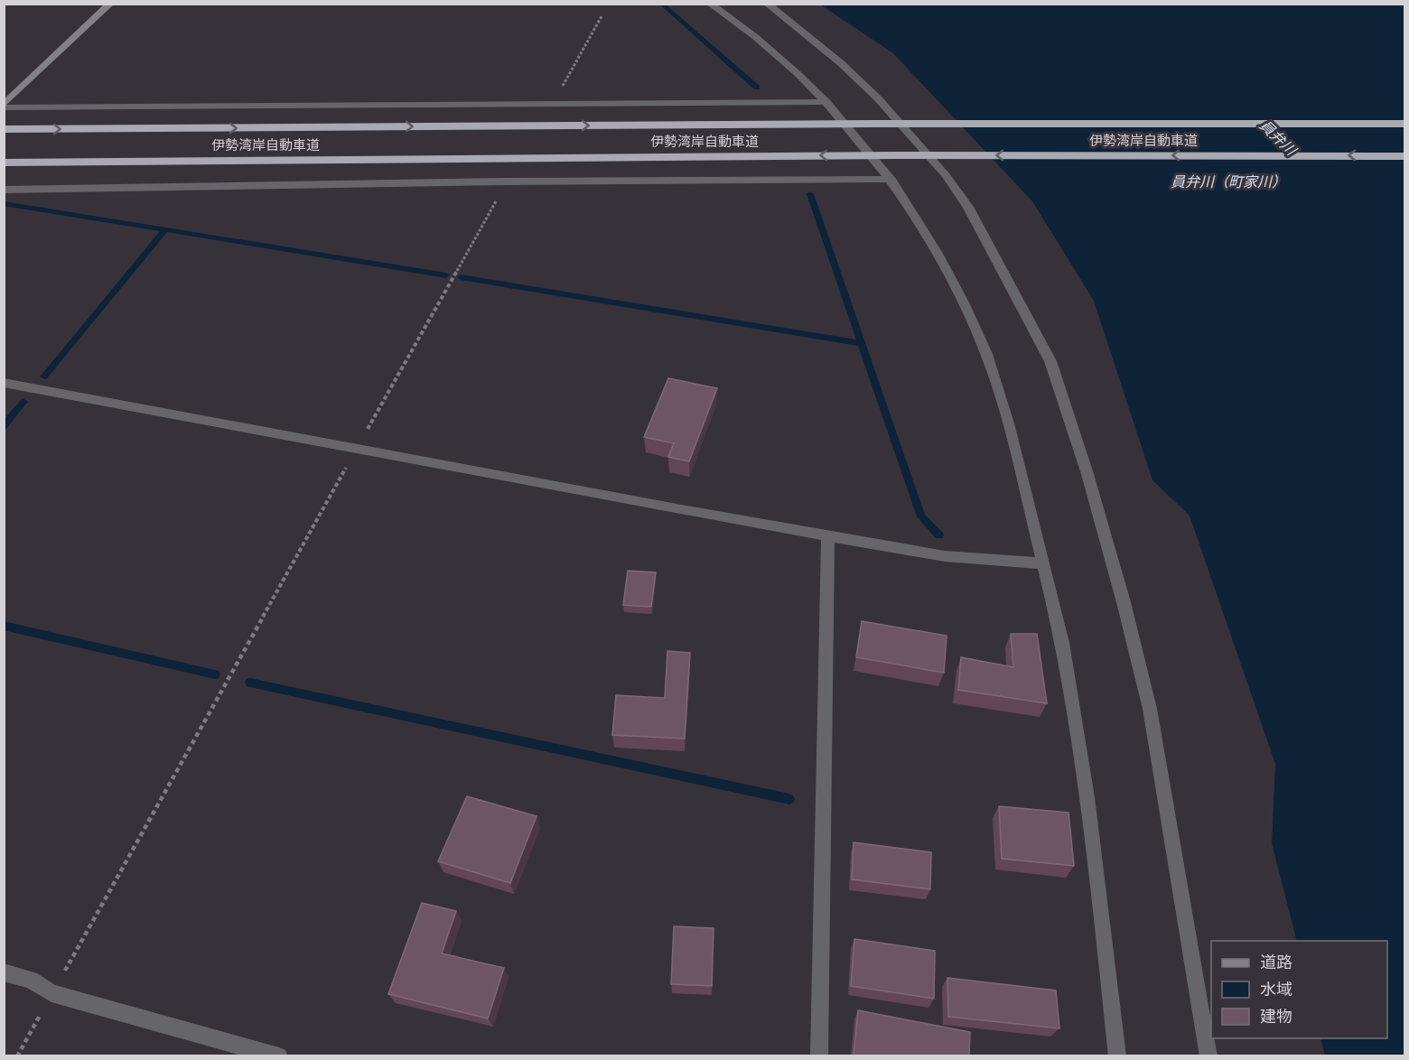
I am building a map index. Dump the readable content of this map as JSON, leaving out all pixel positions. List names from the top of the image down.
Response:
{
  "streets": {
    "highway": ["伊勢湾岸自動車道"]
  },
  "water": ["員弁川", "員弁川（町家川）"],
  "legend": ["道路", "水域", "建物"]
}
